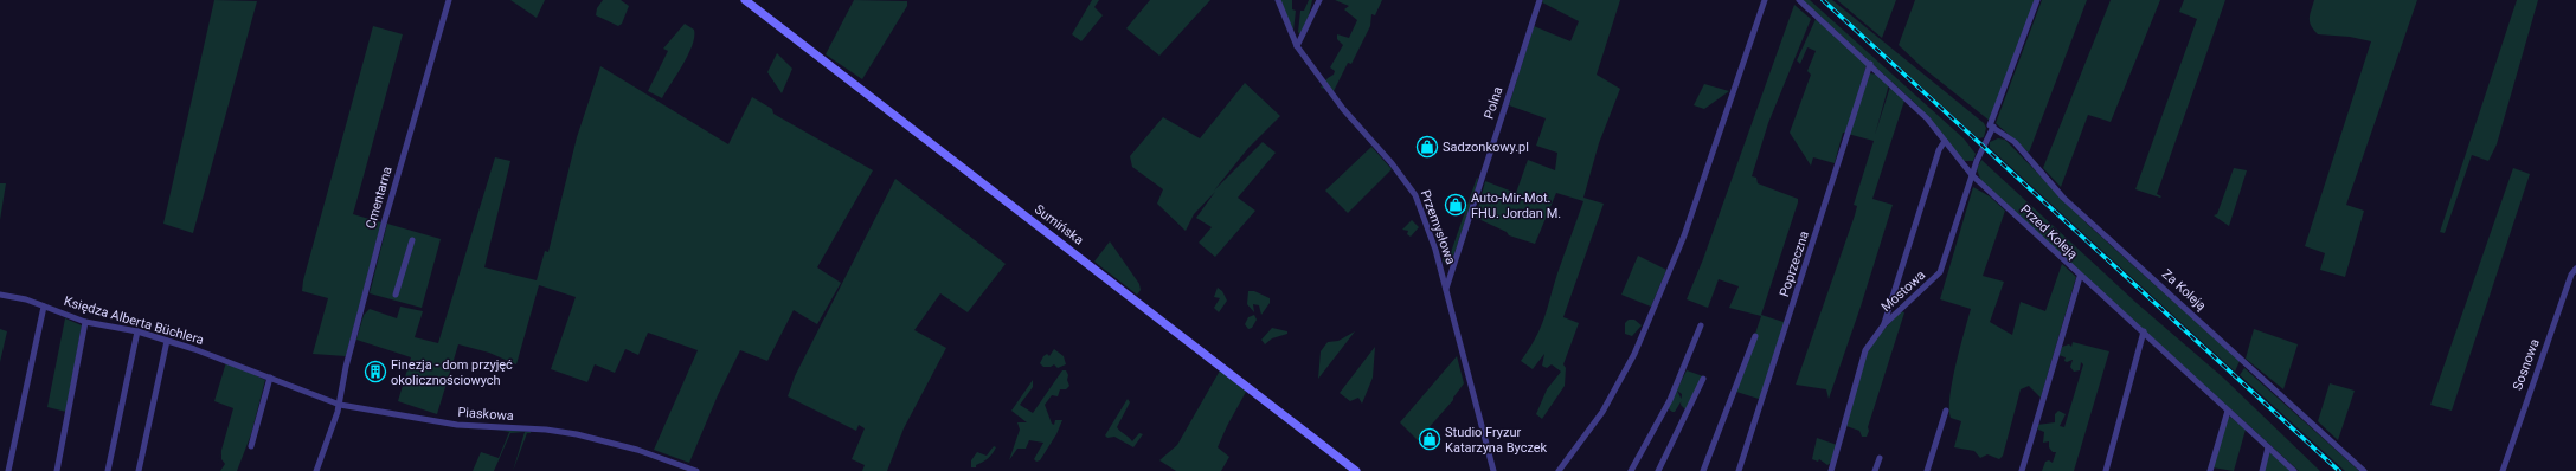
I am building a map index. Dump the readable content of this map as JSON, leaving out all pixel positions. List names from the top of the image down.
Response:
{
  "streets": {
    "street": [
      "Polna",
      "Cmentarna",
      "Sumińska",
      "Przemysłowa",
      "Przed Koleją",
      "Poprzeczna",
      "Za Koleją",
      "Mostowa",
      "Księdza Alberta Büchlera",
      "Sosnowa",
      "Piaskowa"
    ]
  },
  "crossings": [
    ["Polna", "Przemysłowa"],
    ["Cmentarna", "Księdza Alberta Büchlera"],
    ["Cmentarna", "Piaskowa"],
    ["Przed Koleją", "Poprzeczna"],
    ["Przed Koleją", "Mostowa"],
    ["Za Koleją", "Mostowa"],
    ["Księdza Alberta Büchlera", "Piaskowa"]
  ],
  "places": {
    "shop": ["Sadzonkowy.pl", "Auto-Mir-Mot. FHU. Jordan M.", "Studio Fryzur Katarzyna Byczek"],
    "building": ["Finezja - dom przyjęć okolicznościowych"]
  }
}
